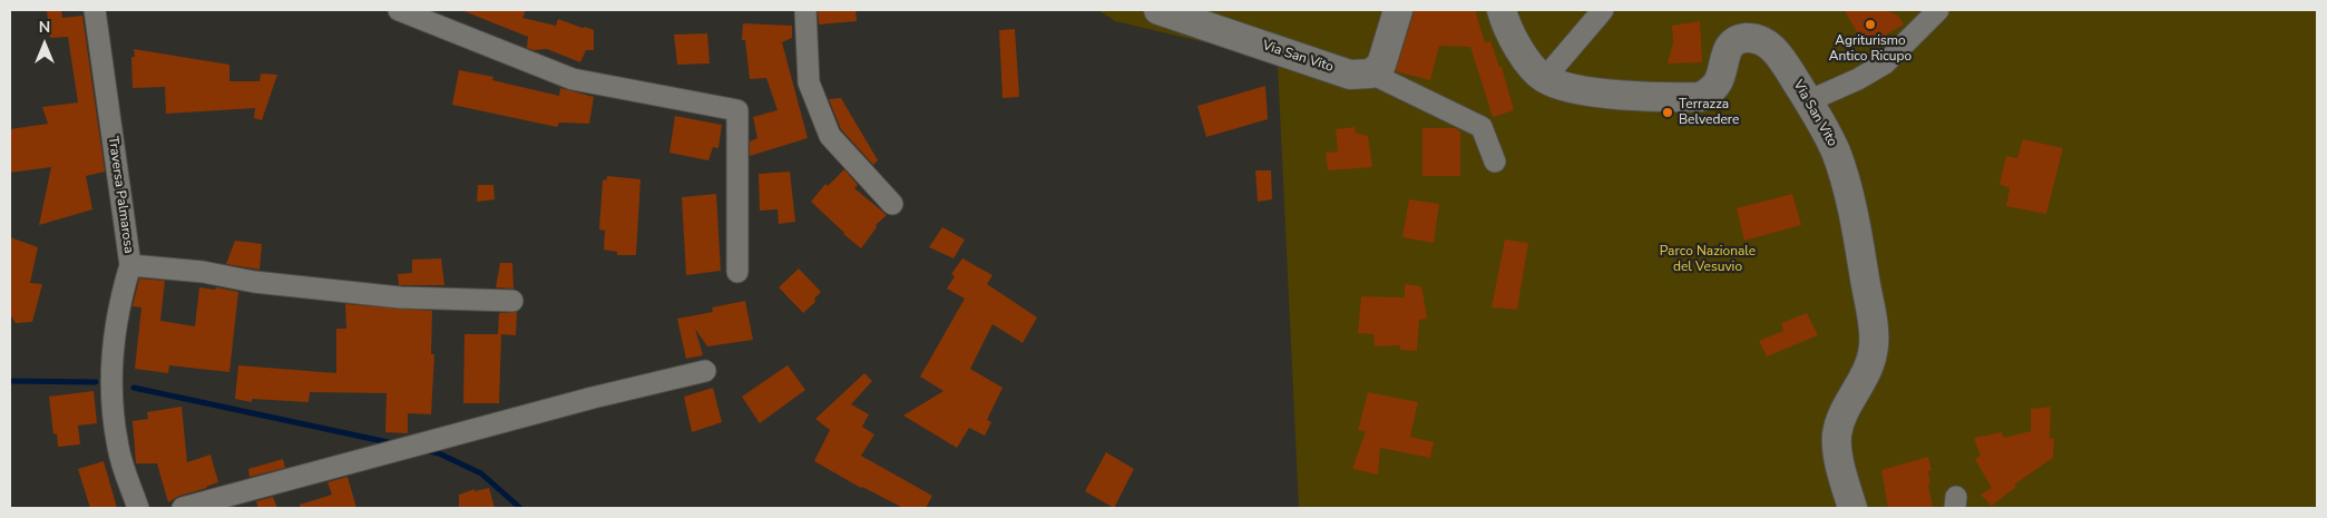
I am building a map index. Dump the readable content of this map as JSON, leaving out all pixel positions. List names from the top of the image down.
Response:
{
  "streets": {
    "street": ["Via San Vito", "Traversa Palmarosa"]
  },
  "parks": ["Parco Nazionale del Vesuvio"],
  "places": ["Agriturismo Antico Ricupo", "Terrazza Belvedere"],
  "north": "top"
}
